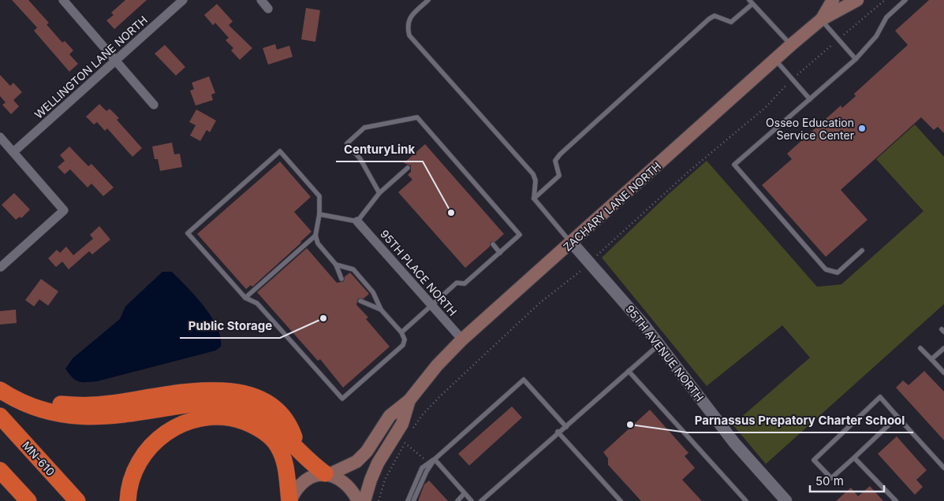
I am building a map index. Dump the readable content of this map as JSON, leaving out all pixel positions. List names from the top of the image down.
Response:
{
  "streets": {
    "highway": ["MN-610"],
    "main road": ["ZACHARY LANE NORTH"],
    "street": ["WELLINGTON LANE NORTH", "95TH PLACE NORTH", "95TH AVENUE NORTH"]
  },
  "crossings": [
    ["ZACHARY LANE NORTH", "95TH PLACE NORTH"],
    ["ZACHARY LANE NORTH", "95TH AVENUE NORTH"]
  ],
  "places": [
    "Osseo Education Service Center",
    "CenturyLink",
    "Public Storage",
    "Parnassus Prepatory Charter School"
  ],
  "scale_bar": "50 m"
}
